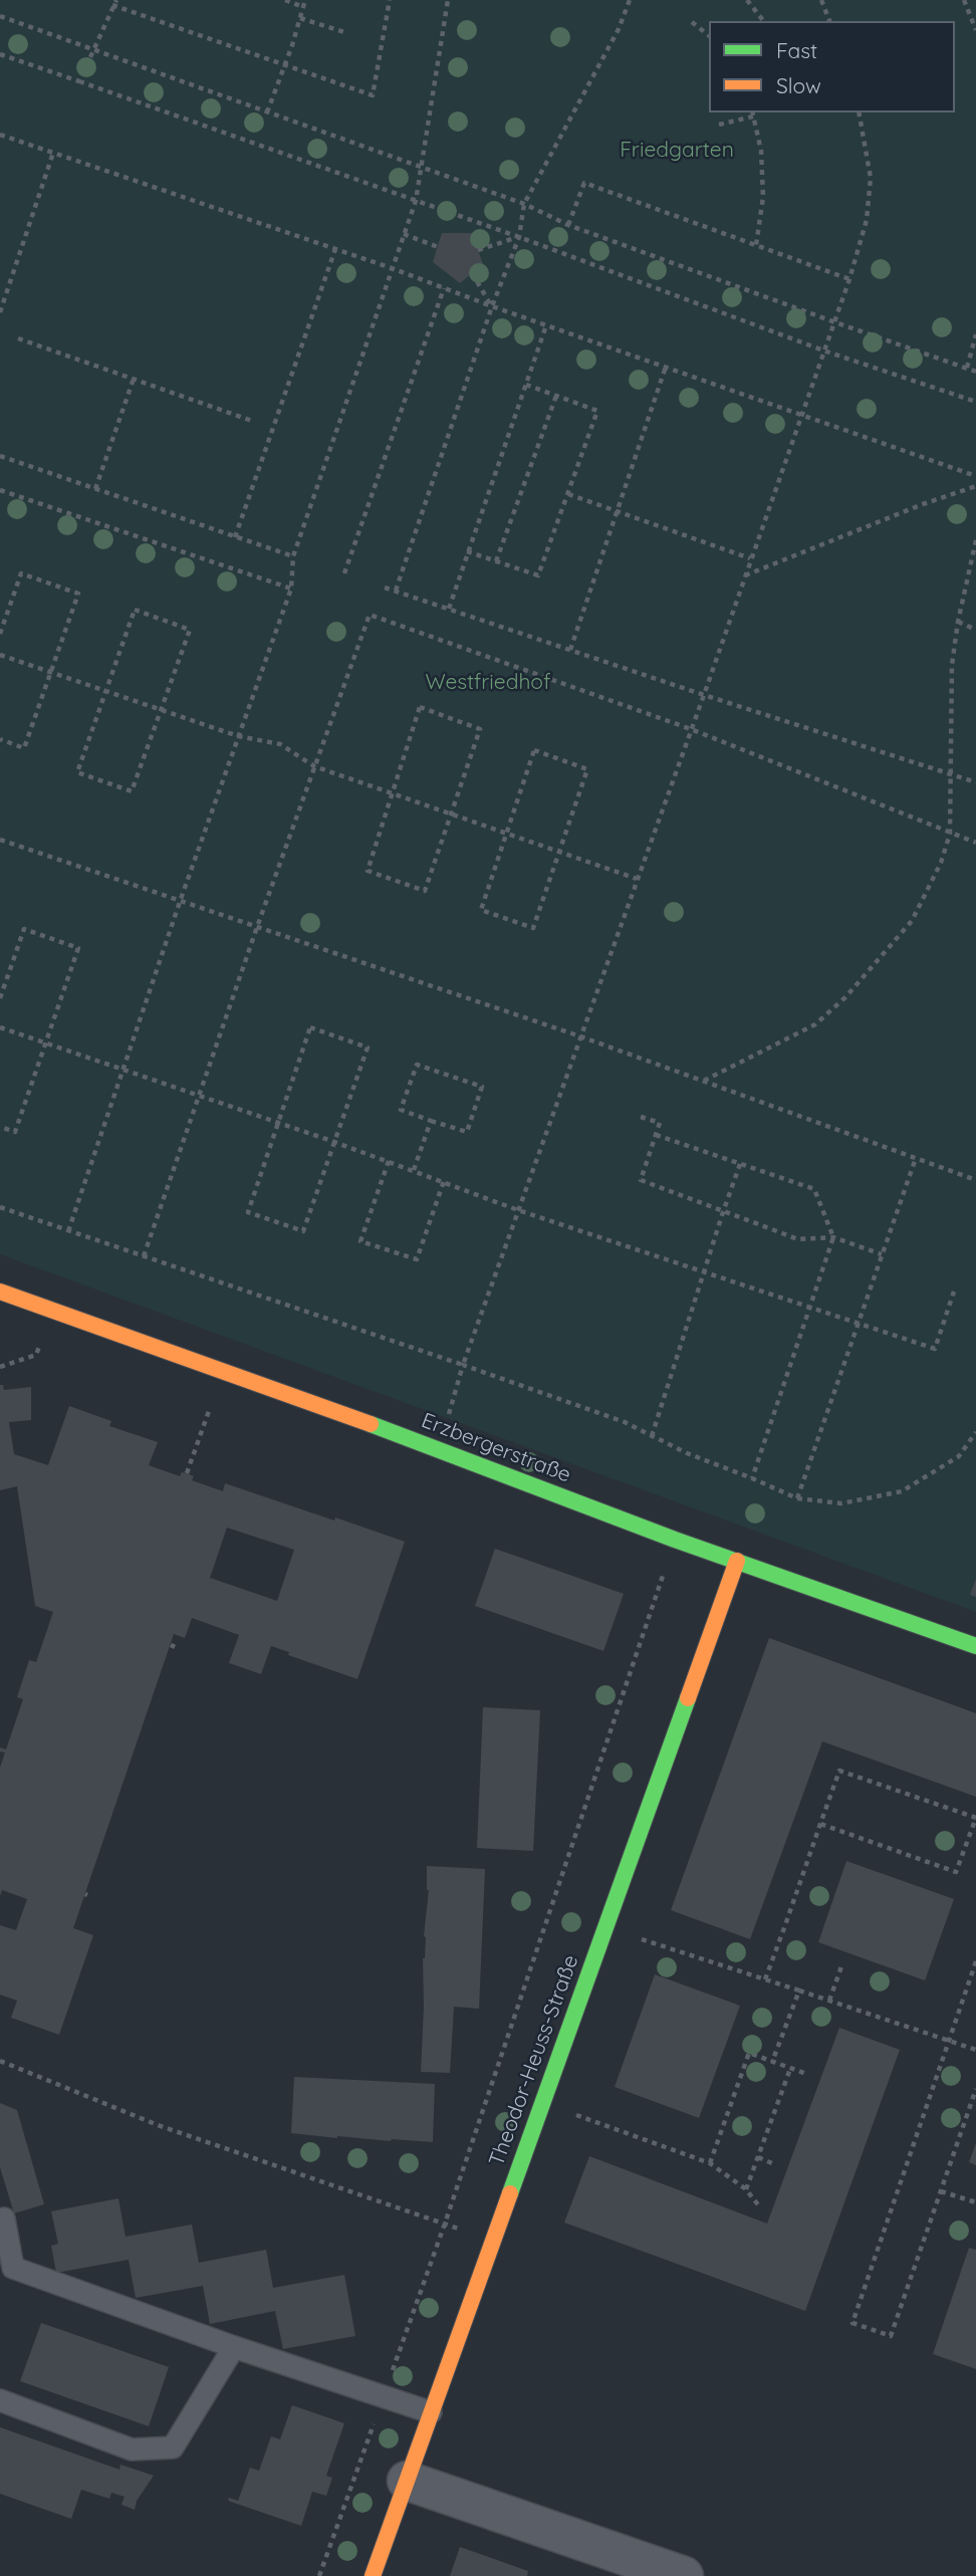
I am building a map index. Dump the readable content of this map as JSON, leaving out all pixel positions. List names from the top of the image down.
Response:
{
  "streets": {
    "street": ["Erzbergerstraße", "Theodor-Heuss-Straße"]
  },
  "crossings": [
    ["Erzbergerstraße", "Theodor-Heuss-Straße"]
  ],
  "parks": ["Friedgarten", "Westfriedhof"],
  "legend": ["Fast", "Slow"]
}
